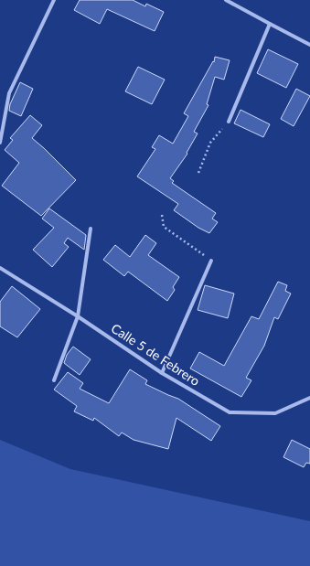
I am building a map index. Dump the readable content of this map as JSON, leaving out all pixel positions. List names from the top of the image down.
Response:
{
  "streets": {
    "street": ["Calle 5 de Febrero"]
  }
}
